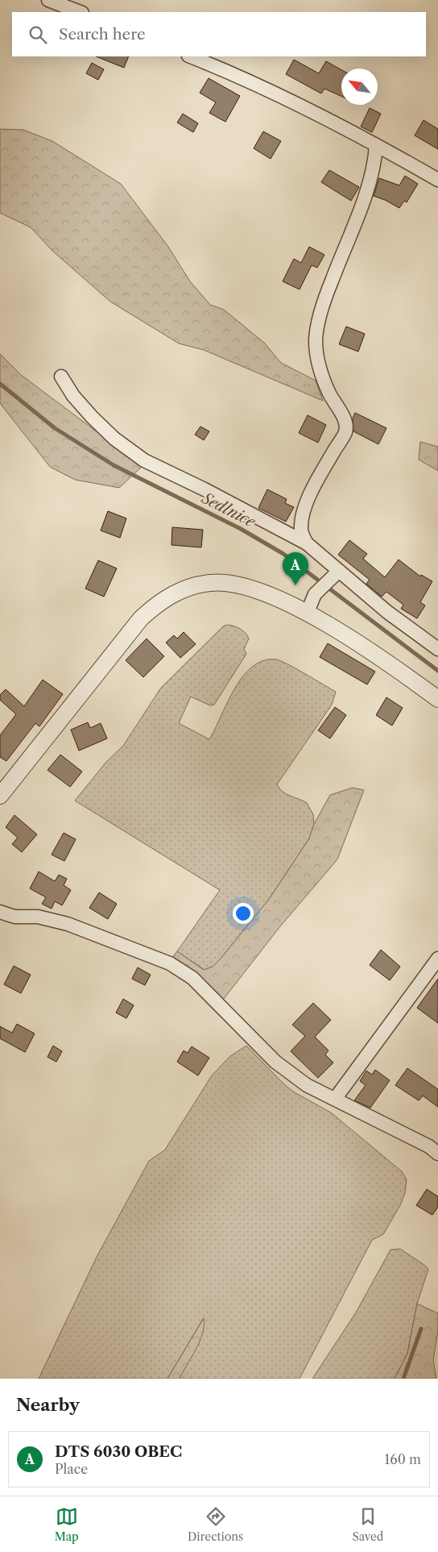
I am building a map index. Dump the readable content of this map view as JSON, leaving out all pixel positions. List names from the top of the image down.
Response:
{
  "water": ["Sedlnice"],
  "north": "top left",
  "page": {
    "search": "Search here",
    "pins": "A",
    "heading": "Nearby",
    "list": [
      {
        "mark": "A",
        "name": "DTS 6030 OBEC",
        "note": "Place",
        "value": "160 m"
      }
    ],
    "nav": ["Map", "Directions", "Saved"]
  }
}
